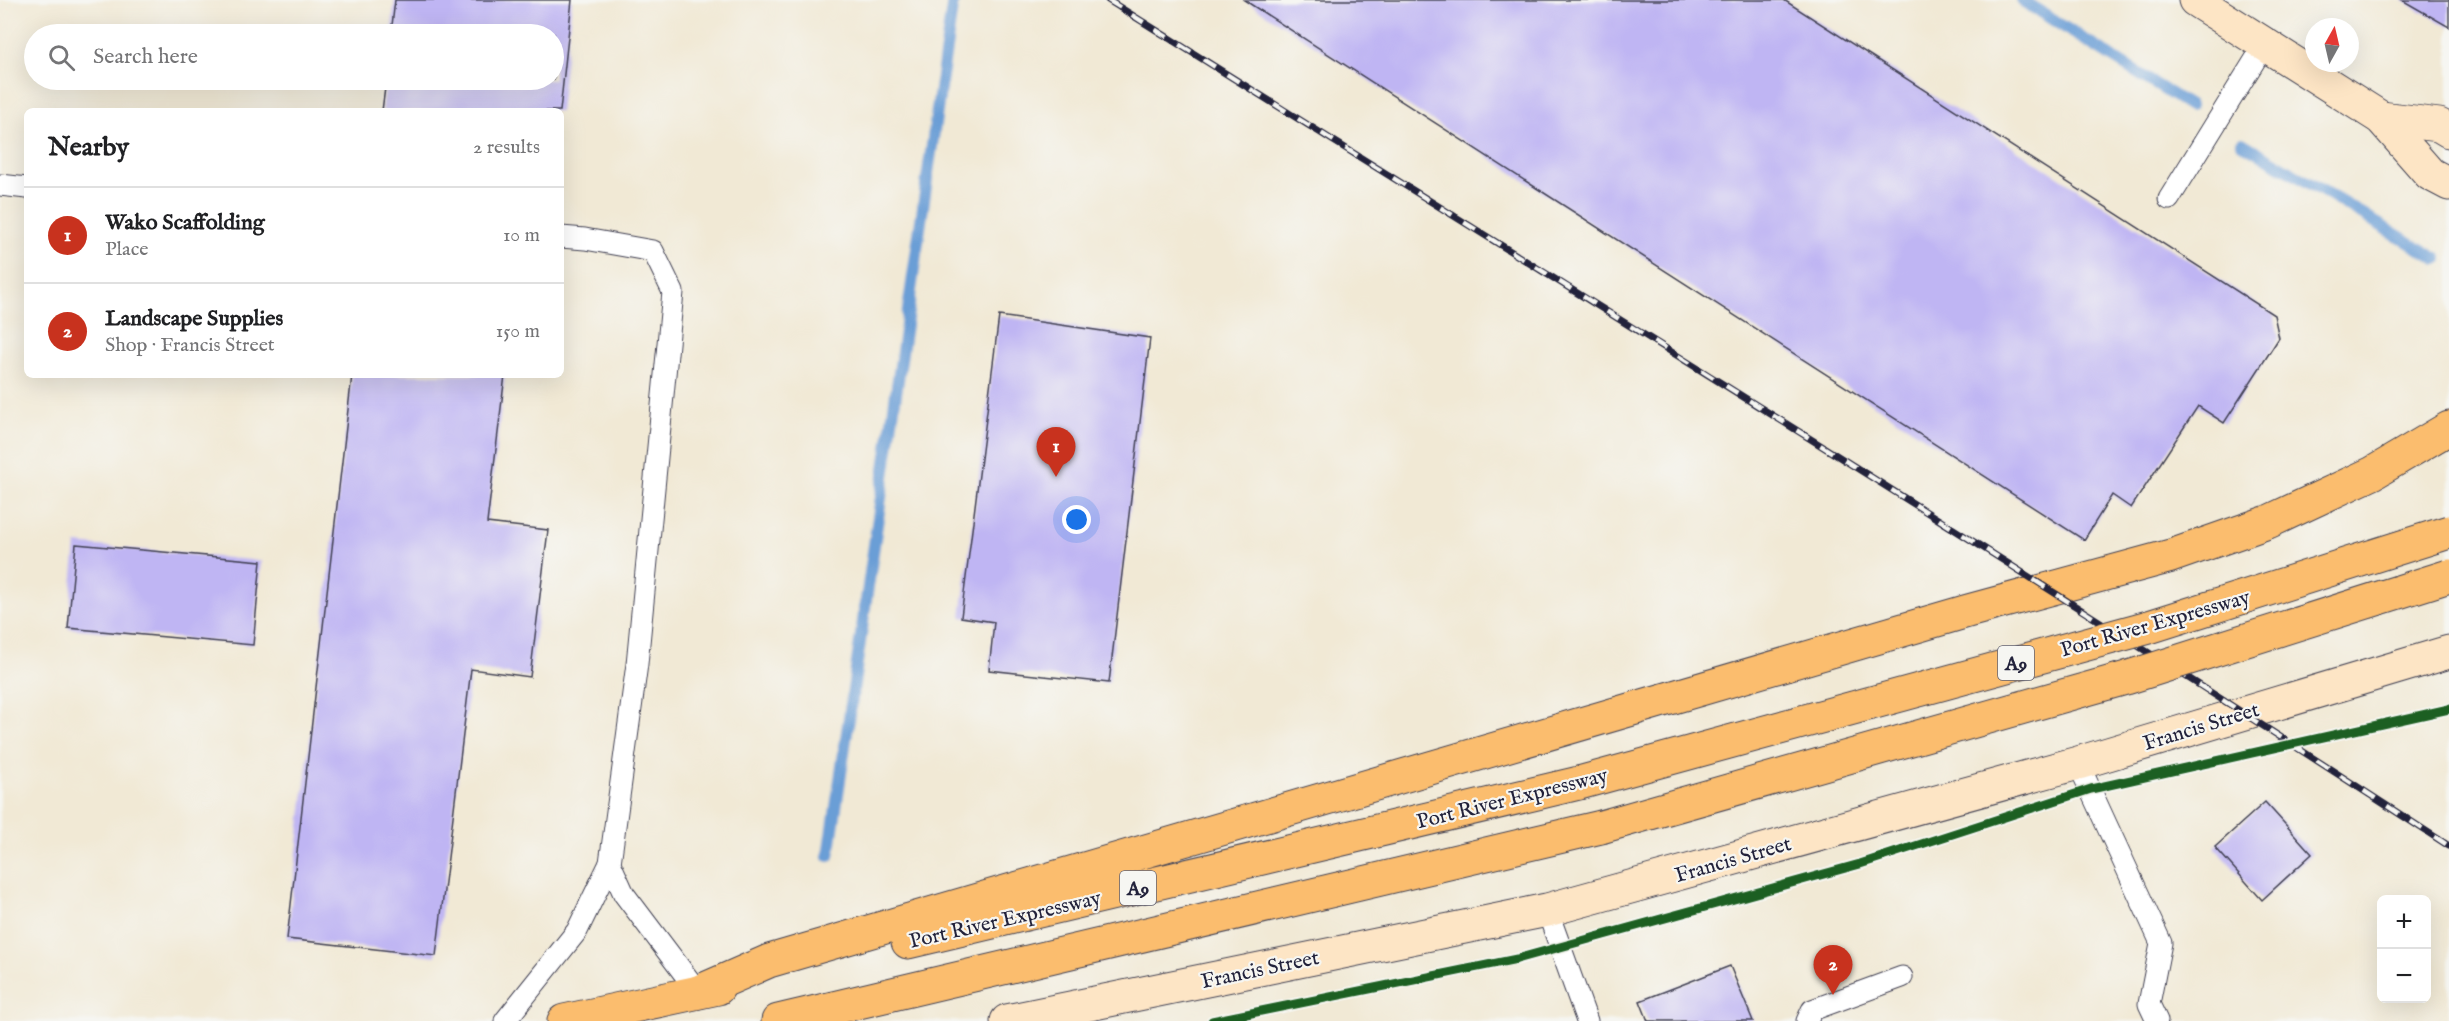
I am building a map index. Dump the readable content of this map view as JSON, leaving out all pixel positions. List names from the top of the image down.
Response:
{
  "streets": {
    "highway": ["Port River Expressway", "A9"],
    "main road": ["Francis Street"]
  },
  "north": "top",
  "page": {
    "search": "Search here",
    "heading": ["Nearby", "2 results"],
    "list": [
      {
        "mark": "1",
        "name": "Wako Scaffolding",
        "note": "Place",
        "value": "10 m"
      },
      {
        "mark": "2",
        "name": "Landscape Supplies",
        "note": "Shop · Francis Street",
        "value": "150 m"
      }
    ],
    "pins": ["1", "2"],
    "map_buttons": ["+", "−"]
  }
}
